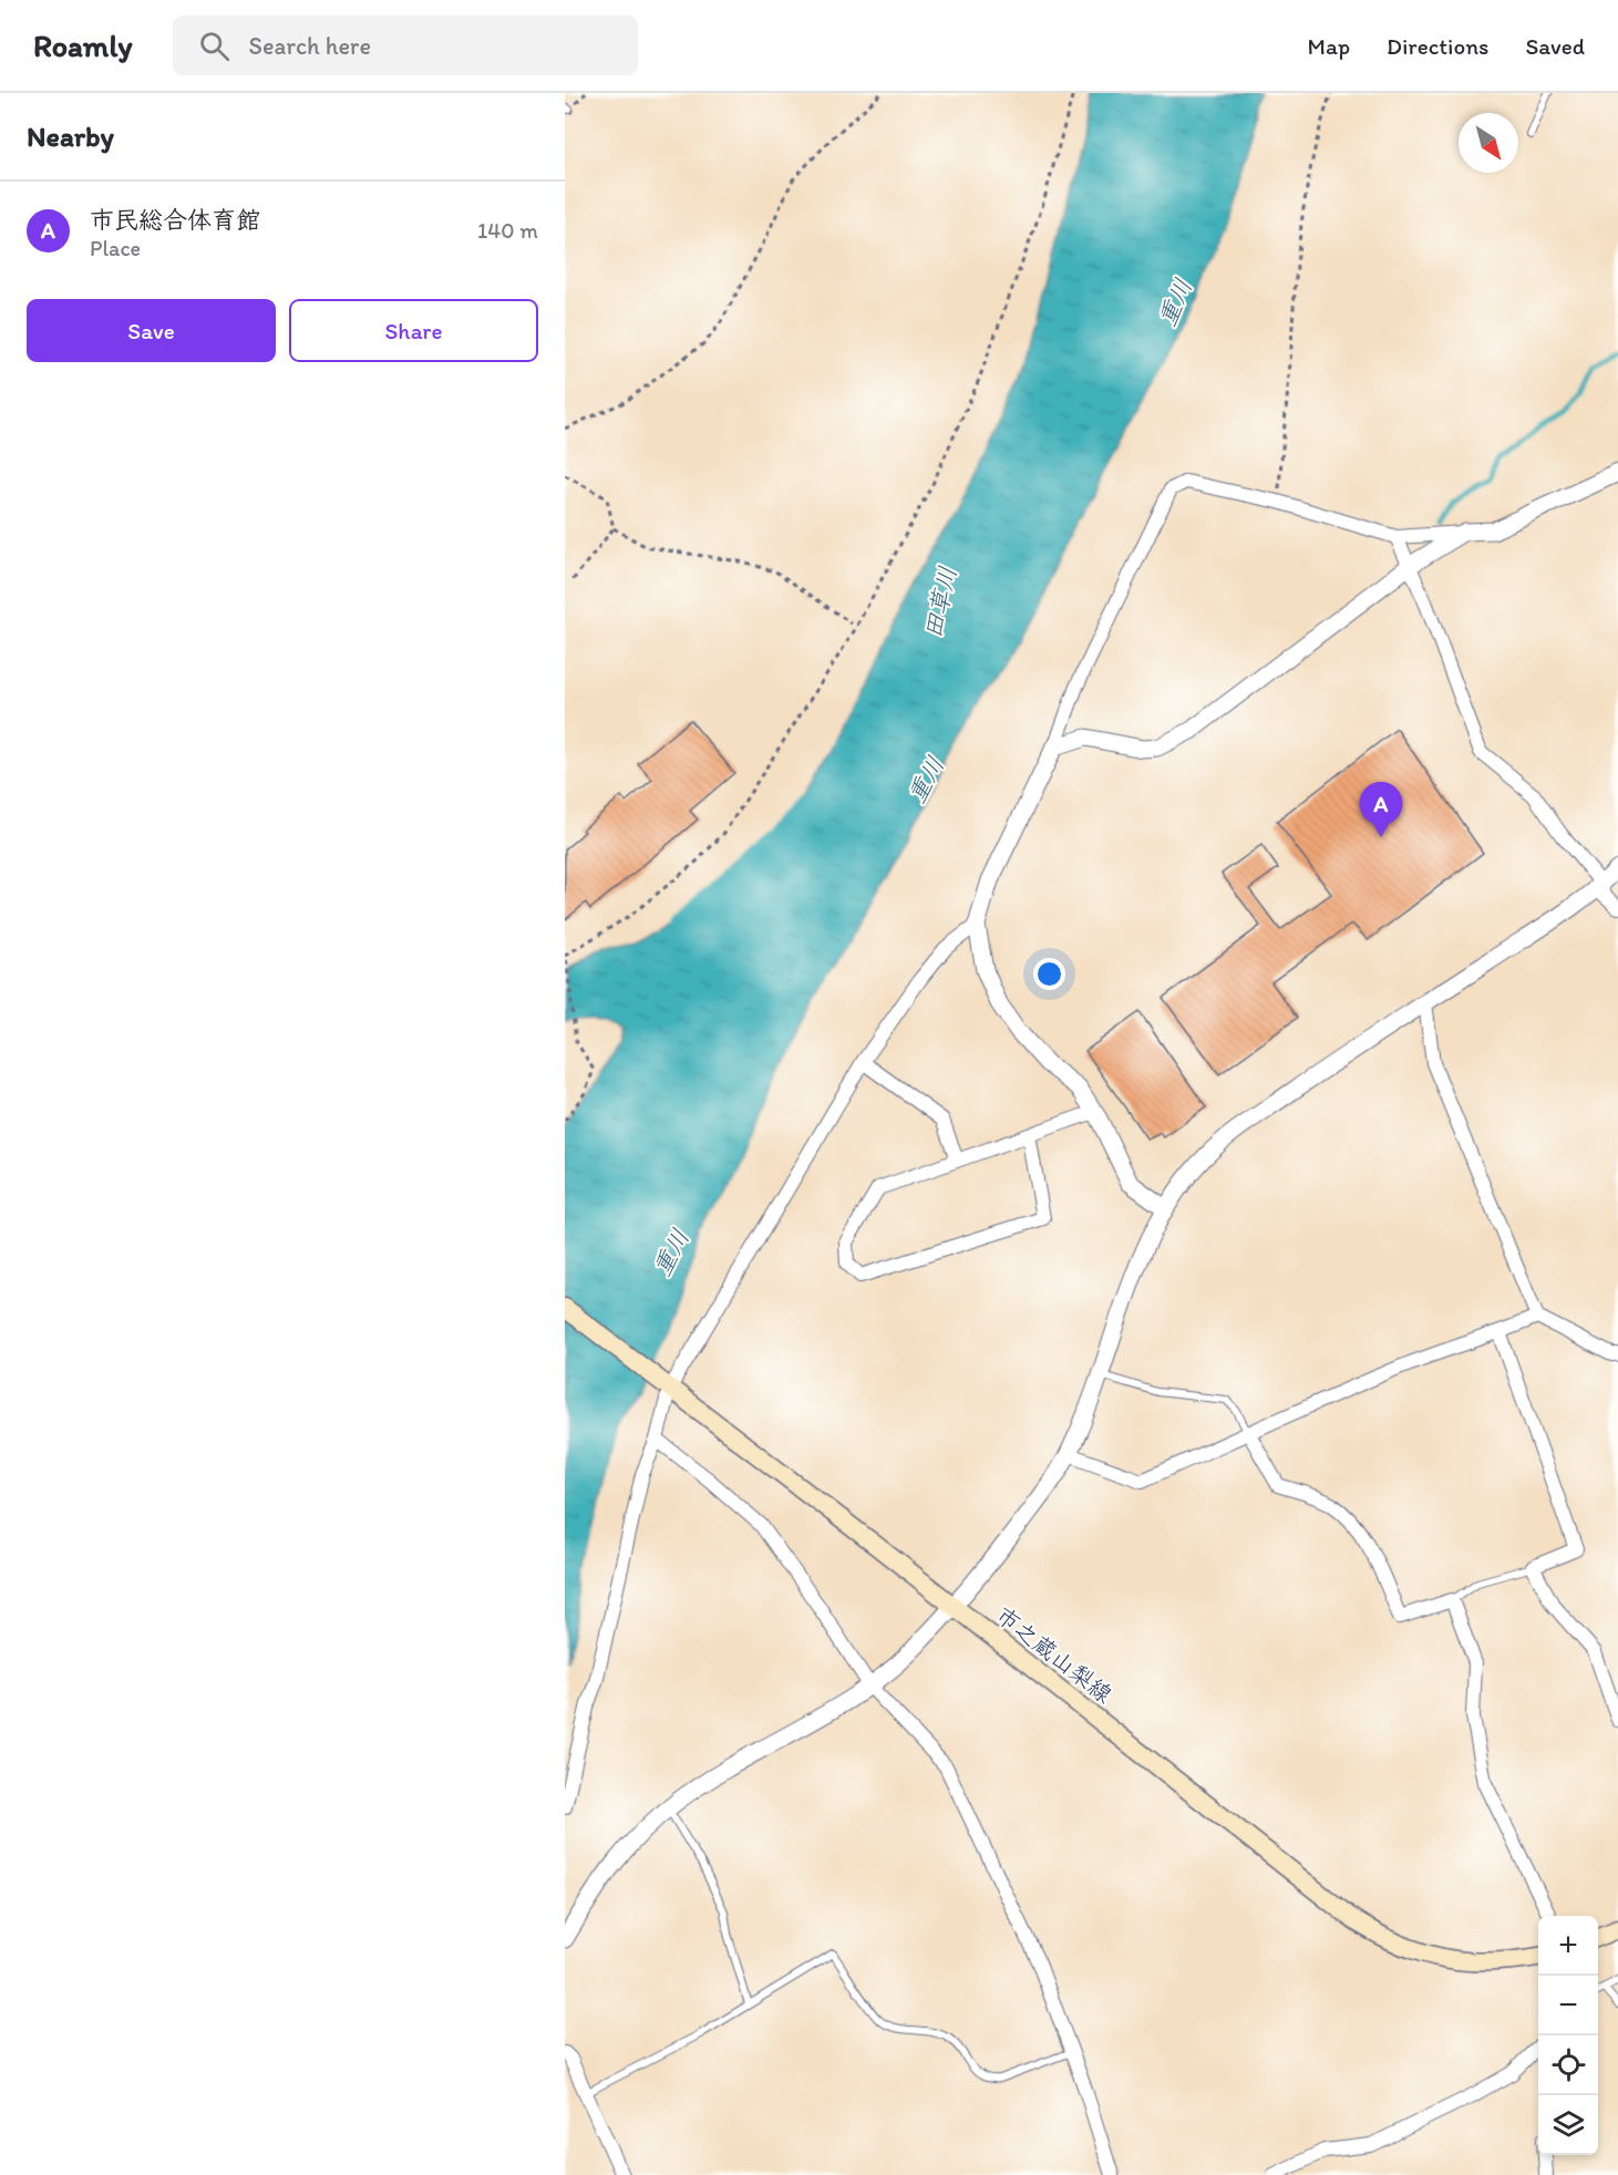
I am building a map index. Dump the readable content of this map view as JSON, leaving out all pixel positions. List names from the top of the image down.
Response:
{
  "streets": {
    "main road": ["市之蔵山梨線"]
  },
  "water": ["重川", "田草川"],
  "north": "bottom right",
  "page": {
    "header": "Roamly",
    "search": "Search here",
    "nav": ["Map", "Directions", "Saved"],
    "heading": "Nearby",
    "list": [
      {
        "mark": "A",
        "name": "市民総合体育館",
        "note": "Place",
        "value": "140 m"
      }
    ],
    "buttons": ["Save", "Share"],
    "pins": "A",
    "map_buttons": ["+", "−"]
  }
}
